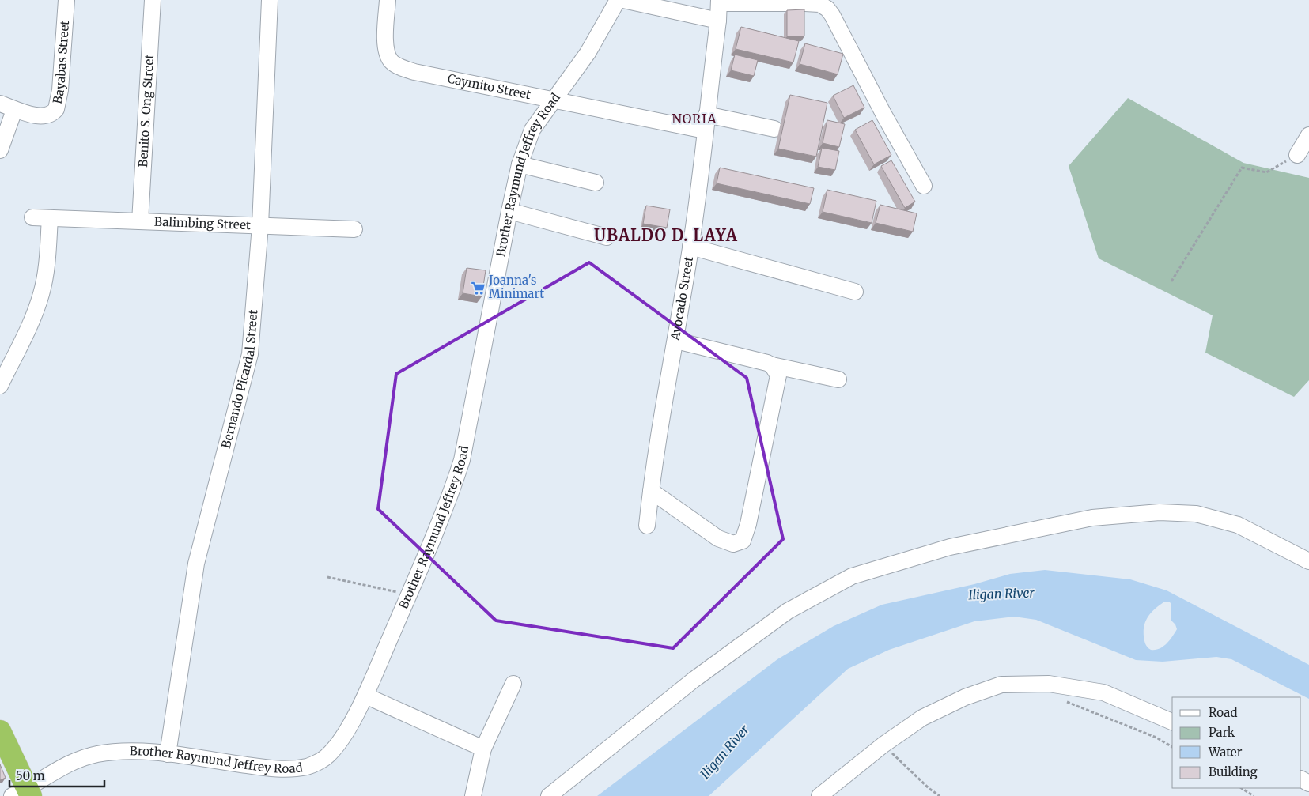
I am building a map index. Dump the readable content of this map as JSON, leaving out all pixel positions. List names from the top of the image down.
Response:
{
  "streets": {
    "street": [
      "Bayabas Street",
      "Caymito Street",
      "Benito S. Ong Street",
      "Brother Raymund Jeffrey Road",
      "Balimbing Street",
      "Avocado Street",
      "Bernando Picardal Street"
    ]
  },
  "crossings": [
    ["Caymito Street", "Brother Raymund Jeffrey Road"],
    ["Caymito Street", "Avocado Street"],
    ["Benito S. Ong Street", "Balimbing Street"],
    ["Brother Raymund Jeffrey Road", "Bernando Picardal Street"],
    ["Balimbing Street", "Bernando Picardal Street"]
  ],
  "districts": ["NORIA", "UBALDO D. LAYA"],
  "water": ["Iligan River"],
  "places": {
    "supermarket": ["Joanna's Minimart"]
  },
  "legend": [
    "Road",
    "Park",
    "Water",
    "Building"
  ],
  "scale_bar": "50 m"
}
